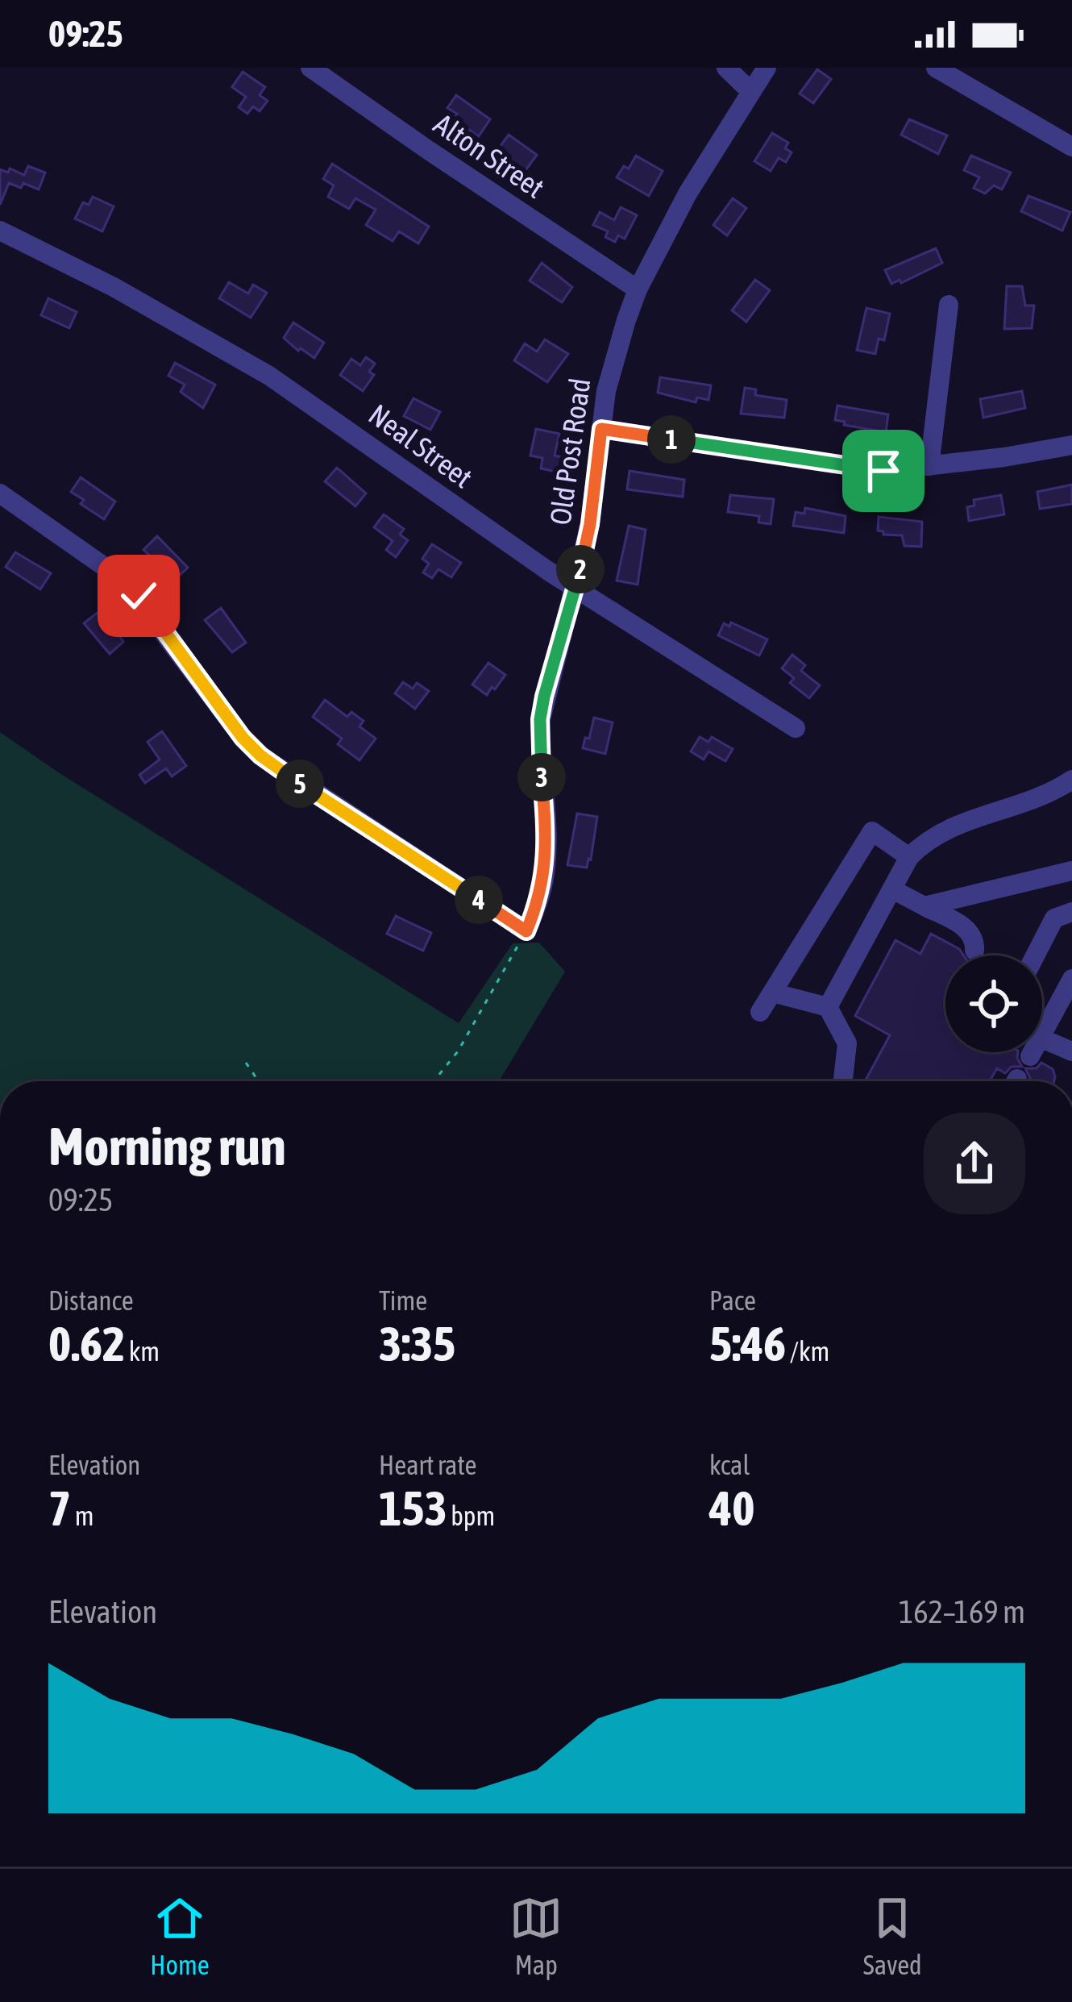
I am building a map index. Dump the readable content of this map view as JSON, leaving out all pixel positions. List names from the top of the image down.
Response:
{
  "streets": {
    "street": ["Alton Street", "Neal Street", "Old Post Road"]
  },
  "crossings": [
    ["Alton Street", "Old Post Road"],
    ["Neal Street", "Old Post Road"]
  ],
  "page": {
    "status": "09:25",
    "pins": [
      "1",
      "2",
      "3",
      "5",
      "4"
    ],
    "heading": ["Morning run", "09:25"],
    "stats": [
      ["Distance", "0.62 km"],
      ["Time", "3:35"],
      ["Pace", "5:46 /km"],
      ["Elevation", "7 m"],
      ["Heart rate", "153 bpm"],
      ["kcal", "40"]
    ],
    "chart": ["Elevation", "162–169 m"],
    "tabs": ["Home", "Map", "Saved"]
  }
}
